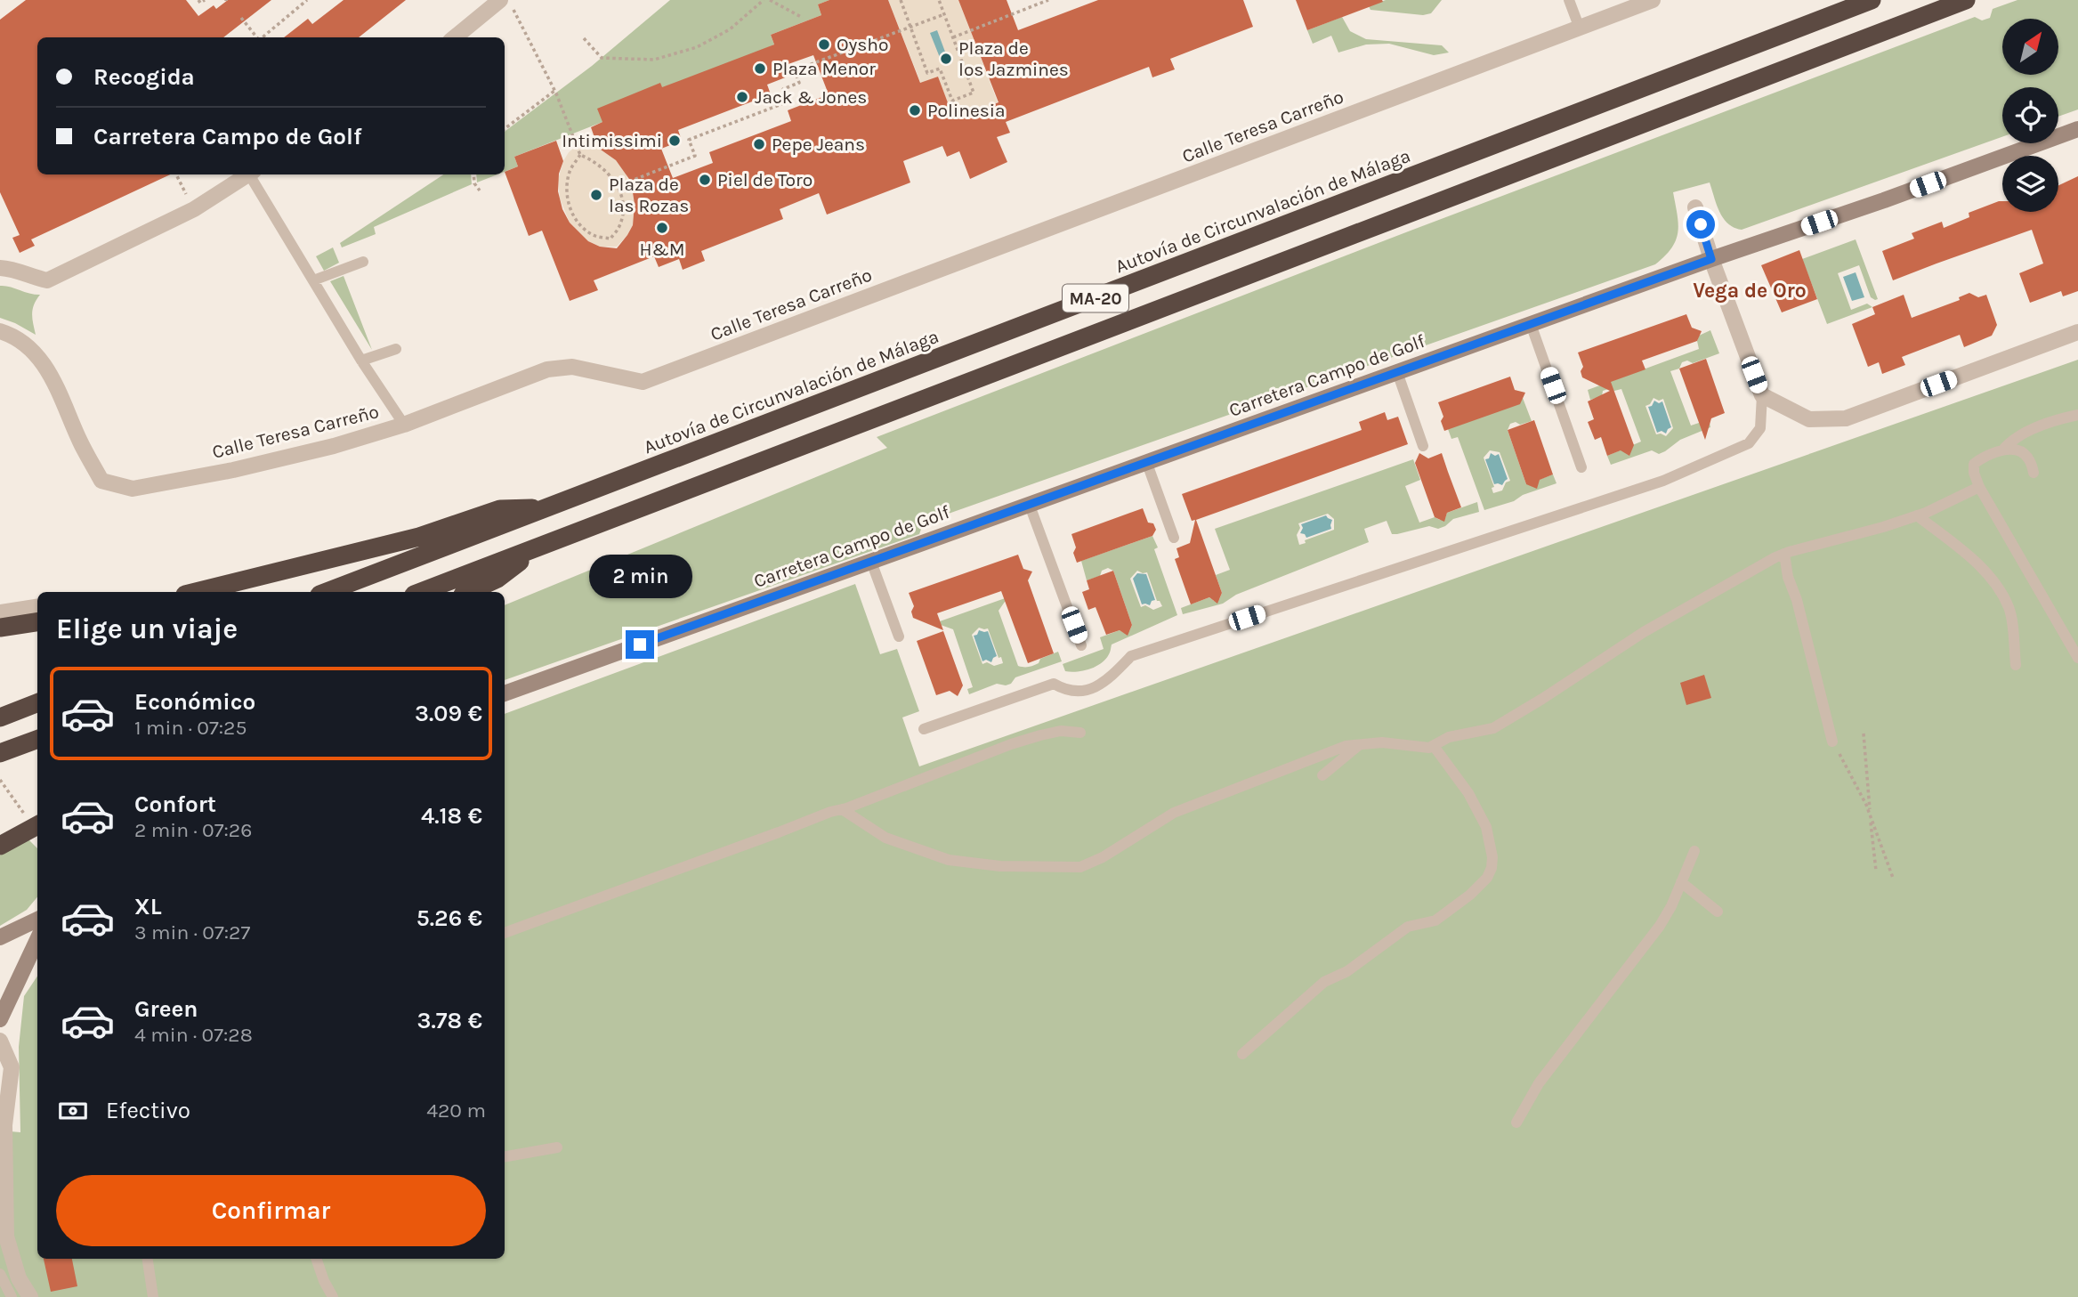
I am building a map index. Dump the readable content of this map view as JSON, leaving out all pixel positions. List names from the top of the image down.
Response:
{
  "streets": {
    "highway": ["Autovía de Circunvalación de Málaga", "MA-20"],
    "street": ["Calle Teresa Carreño", "Carretera Campo de Golf"]
  },
  "districts": ["Vega de Oro"],
  "places": [
    "Oysho",
    "Plaza de los Jazmines",
    "Plaza Menor",
    "Jack & Jones",
    "Polinesia",
    "Intimissimi",
    "Pepe Jeans",
    "Piel de Toro",
    "Plaza de las Rozas",
    "H&M"
  ],
  "north": "top right",
  "page": {
    "banner": ["Recogida", "Carretera Campo de Golf"],
    "bubble": "2 min",
    "heading": "Elige un viaje",
    "list": [
      {
        "name": "Económico",
        "note": "1 min · 07:25",
        "value": "3.09 €"
      },
      {
        "name": "Confort",
        "note": "2 min · 07:26",
        "value": "4.18 €"
      },
      {
        "name": "XL",
        "note": "3 min · 07:27",
        "value": "5.26 €"
      },
      {
        "name": "Green",
        "note": "4 min · 07:28",
        "value": "3.78 €"
      }
    ],
    "pay": ["Efectivo", "420 m"],
    "buttons": "Confirmar"
  }
}
